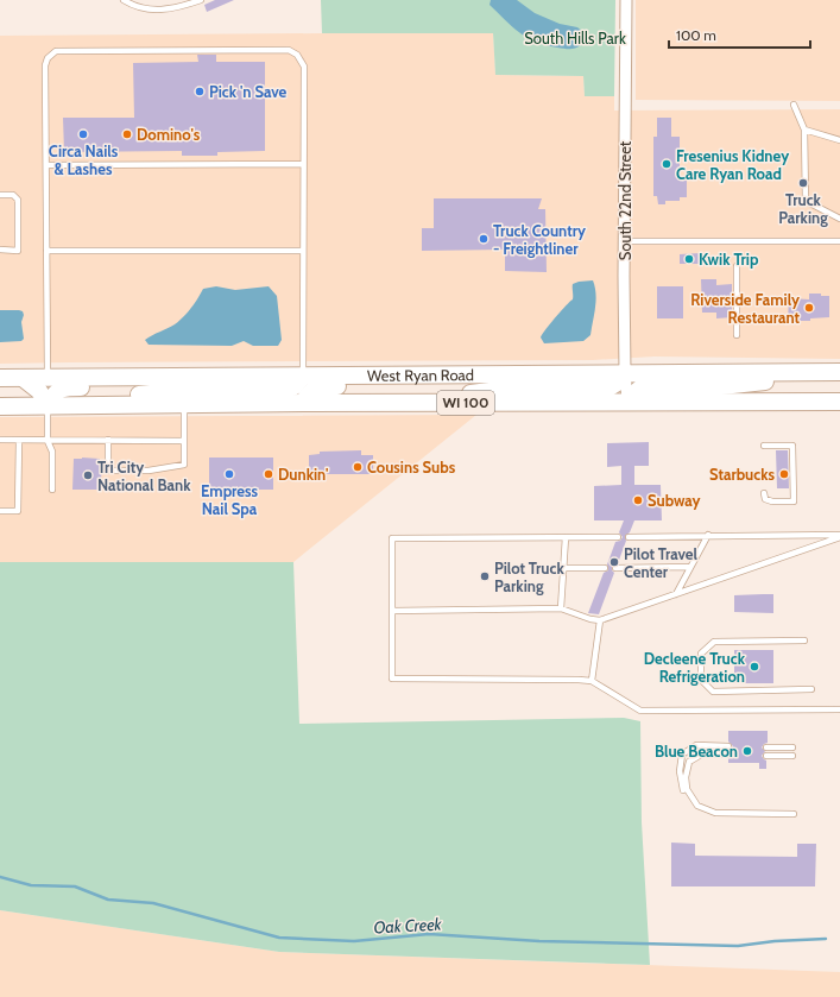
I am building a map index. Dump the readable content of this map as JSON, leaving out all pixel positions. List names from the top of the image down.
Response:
{
  "streets": {
    "main road": ["West Ryan Road", "WI 100"],
    "street": ["South 22nd Street"]
  },
  "crossings": [
    ["South 22nd Street", "West Ryan Road"]
  ],
  "water": ["Oak Creek"],
  "parks": ["South Hills Park"],
  "places": [
    "Pick 'n Save",
    "Circa Nails & Lashes",
    "Domino's",
    "Fresenius Kidney Care Ryan Road",
    "Truck Parking",
    "Truck Country - Freightliner",
    "Kwik Trip",
    "Riverside Family Restaurant",
    "Cousins Subs",
    "Empress Nail Spa",
    "Dunkin'",
    "Starbucks",
    "Tri City National Bank",
    "Subway",
    "Pilot Travel Center",
    "Pilot Truck Parking",
    "Decleene Truck Refrigeration",
    "Blue Beacon"
  ],
  "scale_bar": "100 m"
}
